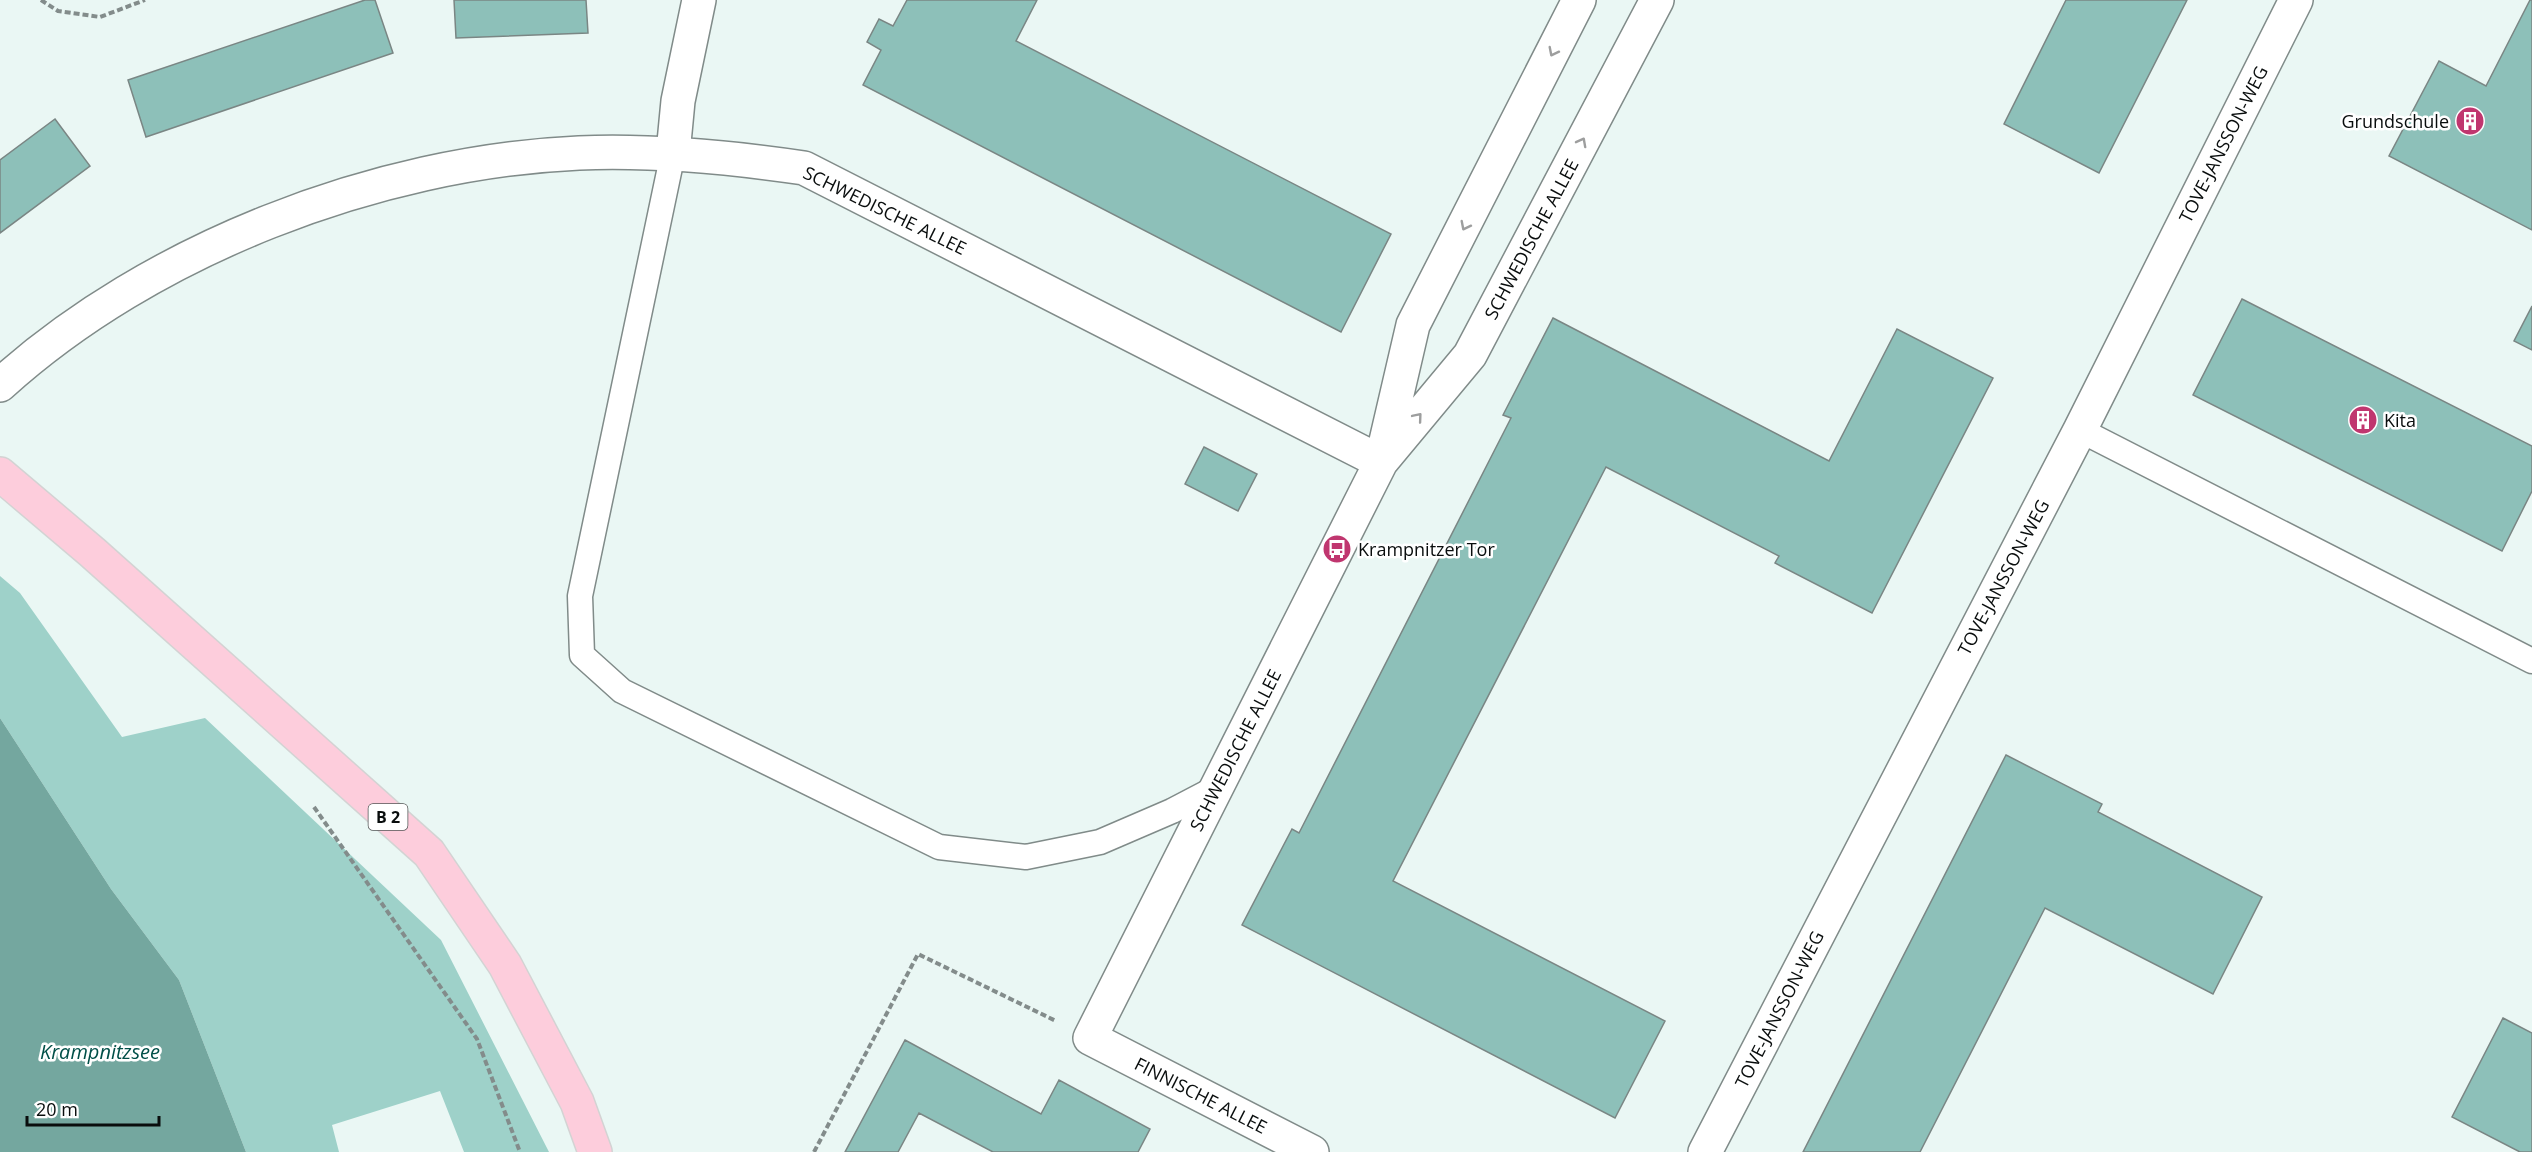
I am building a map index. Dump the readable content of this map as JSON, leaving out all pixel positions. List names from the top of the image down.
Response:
{
  "streets": {
    "main road": ["B 2"],
    "street": ["TOVE-JANSSON-WEG", "SCHWEDISCHE ALLEE", "FINNISCHE ALLEE"]
  },
  "crossings": [
    ["SCHWEDISCHE ALLEE", "FINNISCHE ALLEE"]
  ],
  "water": ["Krampnitzsee"],
  "places": {
    "building": ["Grundschule", "Kita"],
    "bus stop": ["Krampnitzer Tor"]
  },
  "scale_bar": "20 m"
}
